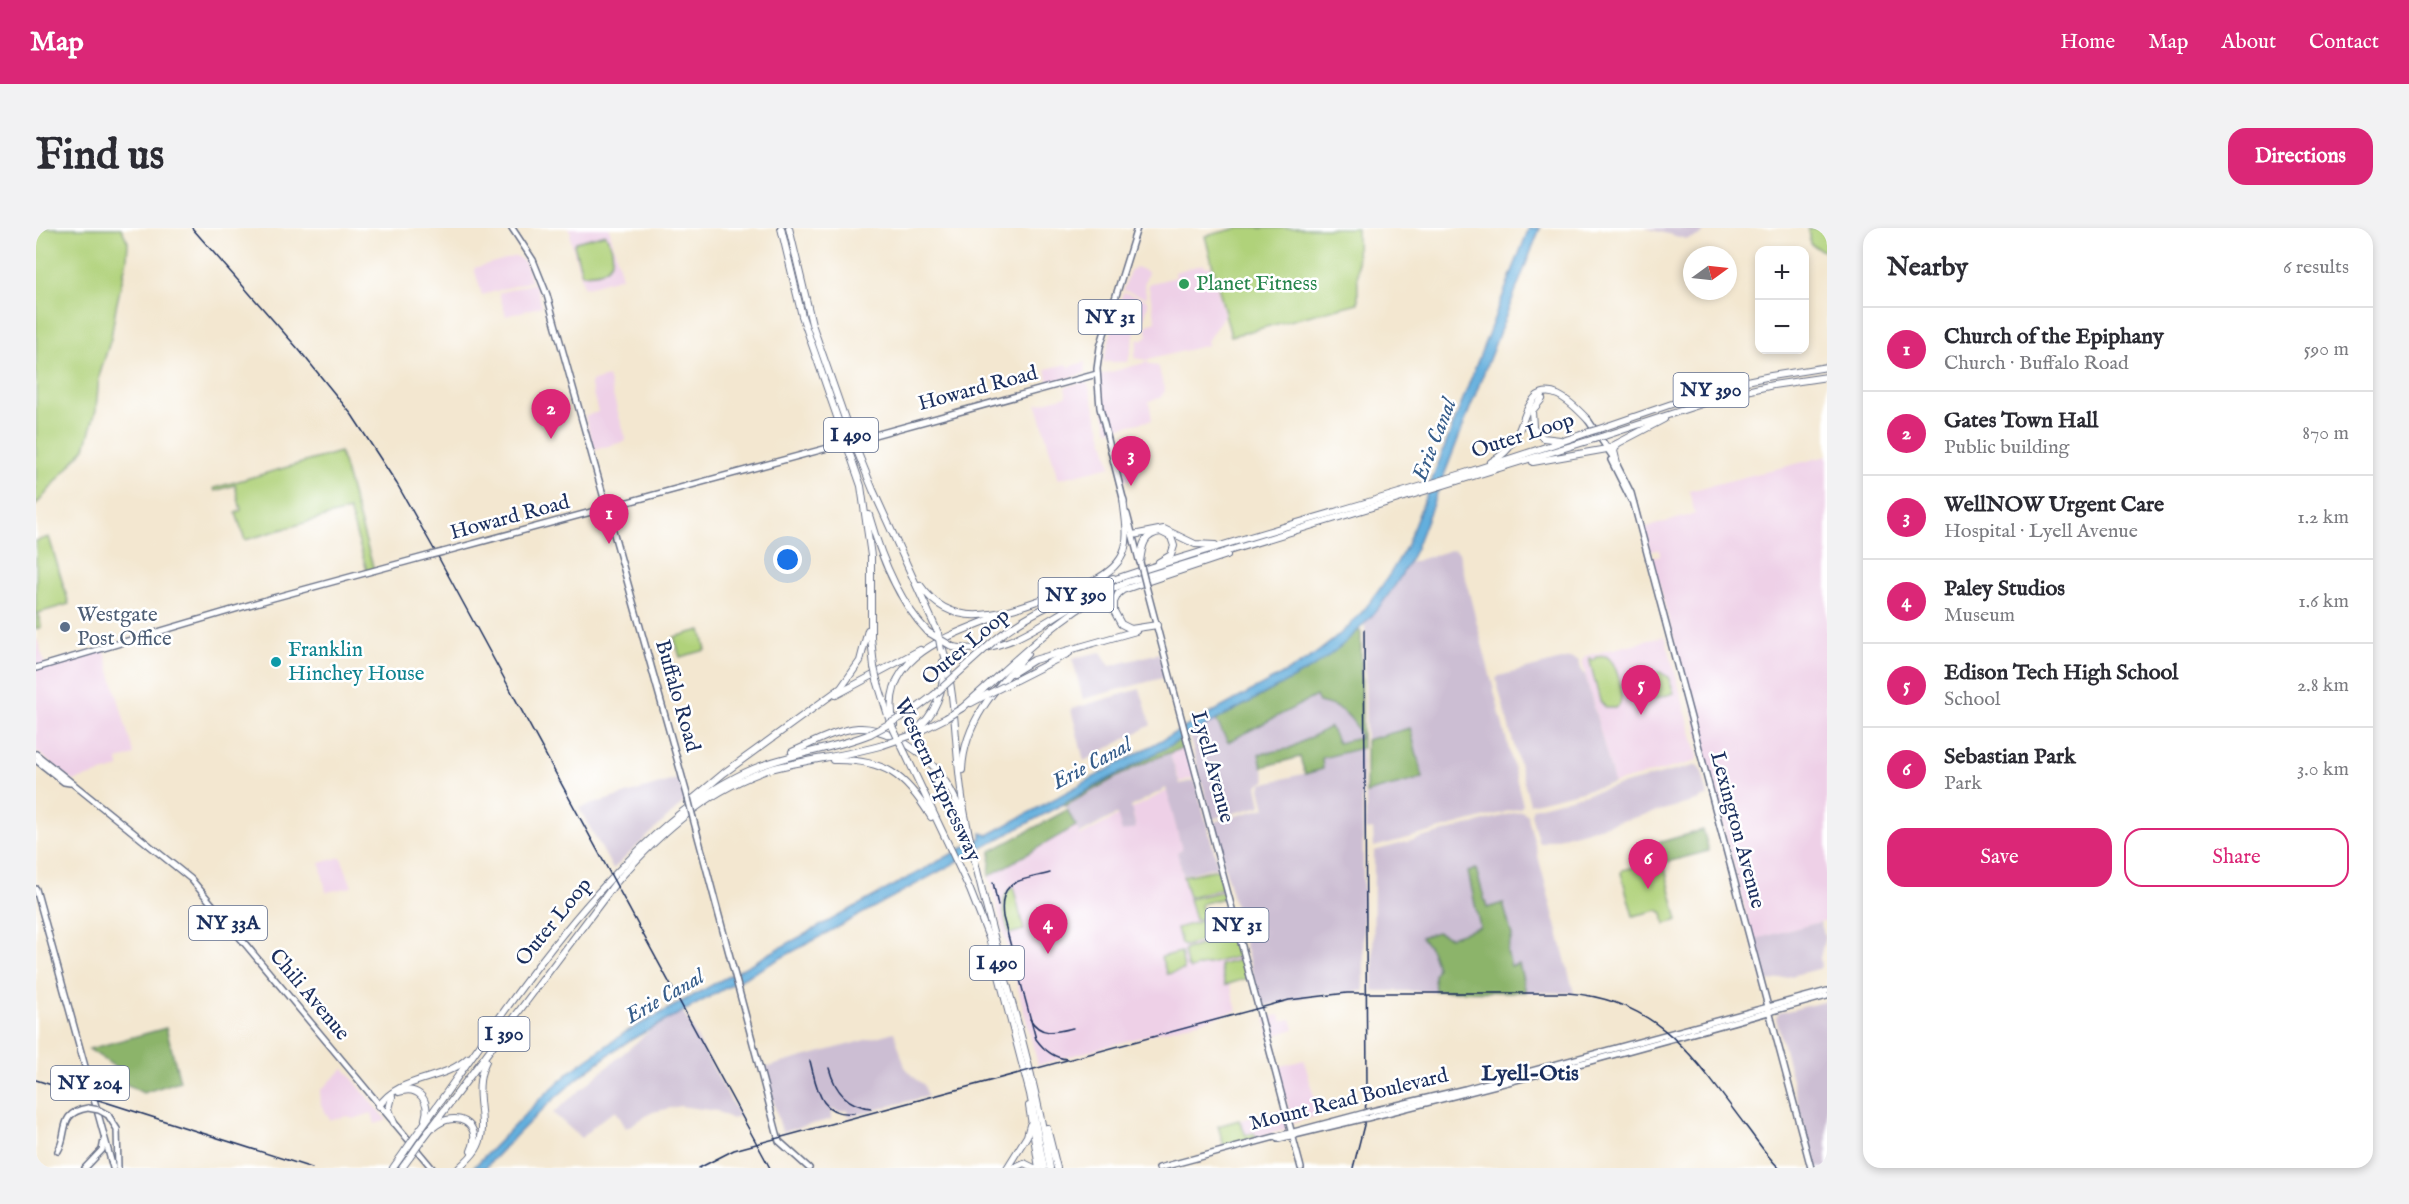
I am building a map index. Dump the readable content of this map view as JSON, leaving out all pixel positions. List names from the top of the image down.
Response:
{
  "streets": {
    "highway": [
      "NY 390",
      "I 490",
      "Outer Loop",
      "Western Expressway",
      "I 390"
    ],
    "main road": [
      "NY 31",
      "Howard Road",
      "Buffalo Road",
      "Lyell Avenue",
      "Lexington Avenue",
      "NY 33A",
      "Chili Avenue",
      "NY 204",
      "Mount Read Boulevard"
    ]
  },
  "crossings": [
    ["NY 31", "Howard Road"],
    ["NY 31", "Lyell Avenue"],
    ["Howard Road", "Buffalo Road"],
    ["Howard Road", "Lyell Avenue"],
    ["Lyell Avenue", "Mount Read Boulevard"],
    ["Lexington Avenue", "Mount Read Boulevard"]
  ],
  "districts": ["Lyell-Otis"],
  "water": ["Erie Canal"],
  "places": ["Planet Fitness", "Westgate Post Office", "Franklin Hinchey House"],
  "north": "right",
  "page": {
    "header": "Map",
    "nav": [
      "Home",
      "Map",
      "About",
      "Contact"
    ],
    "buttons": [
      "Directions",
      ["Save", "Share"]
    ],
    "title": "Find us",
    "heading": ["Nearby", "6 results"],
    "map_buttons": ["+", "−"],
    "list": [
      {
        "mark": "1",
        "name": "Church of the Epiphany",
        "note": "Church · Buffalo Road",
        "value": "590 m"
      },
      {
        "mark": "2",
        "name": "Gates Town Hall",
        "note": "Public building",
        "value": "870 m"
      },
      {
        "mark": "3",
        "name": "WellNOW Urgent Care",
        "note": "Hospital · Lyell Avenue",
        "value": "1.2 km"
      },
      {
        "mark": "4",
        "name": "Paley Studios",
        "note": "Museum",
        "value": "1.6 km"
      },
      {
        "mark": "5",
        "name": "Edison Tech High School",
        "note": "School",
        "value": "2.8 km"
      },
      {
        "mark": "6",
        "name": "Sebastian Park",
        "note": "Park",
        "value": "3.0 km"
      }
    ],
    "pins": [
      "2",
      "3",
      "1",
      "5",
      "6",
      "4"
    ]
  }
}
